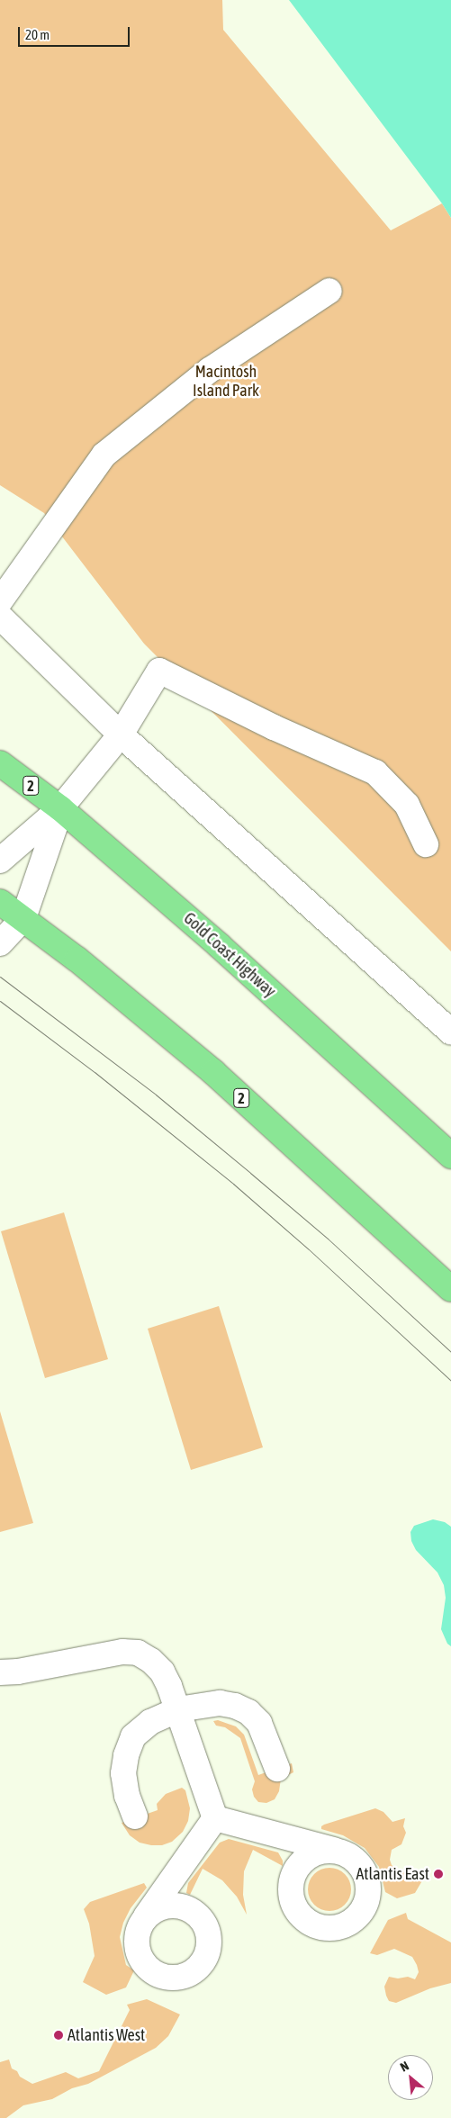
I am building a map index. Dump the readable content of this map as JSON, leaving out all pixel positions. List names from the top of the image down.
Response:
{
  "streets": {
    "highway": ["2", "Gold Coast Highway"]
  },
  "parks": ["Macintosh Island Park"],
  "places": ["Atlantis East", "Atlantis West"],
  "scale_bar": "20 m",
  "north": "top left"
}
